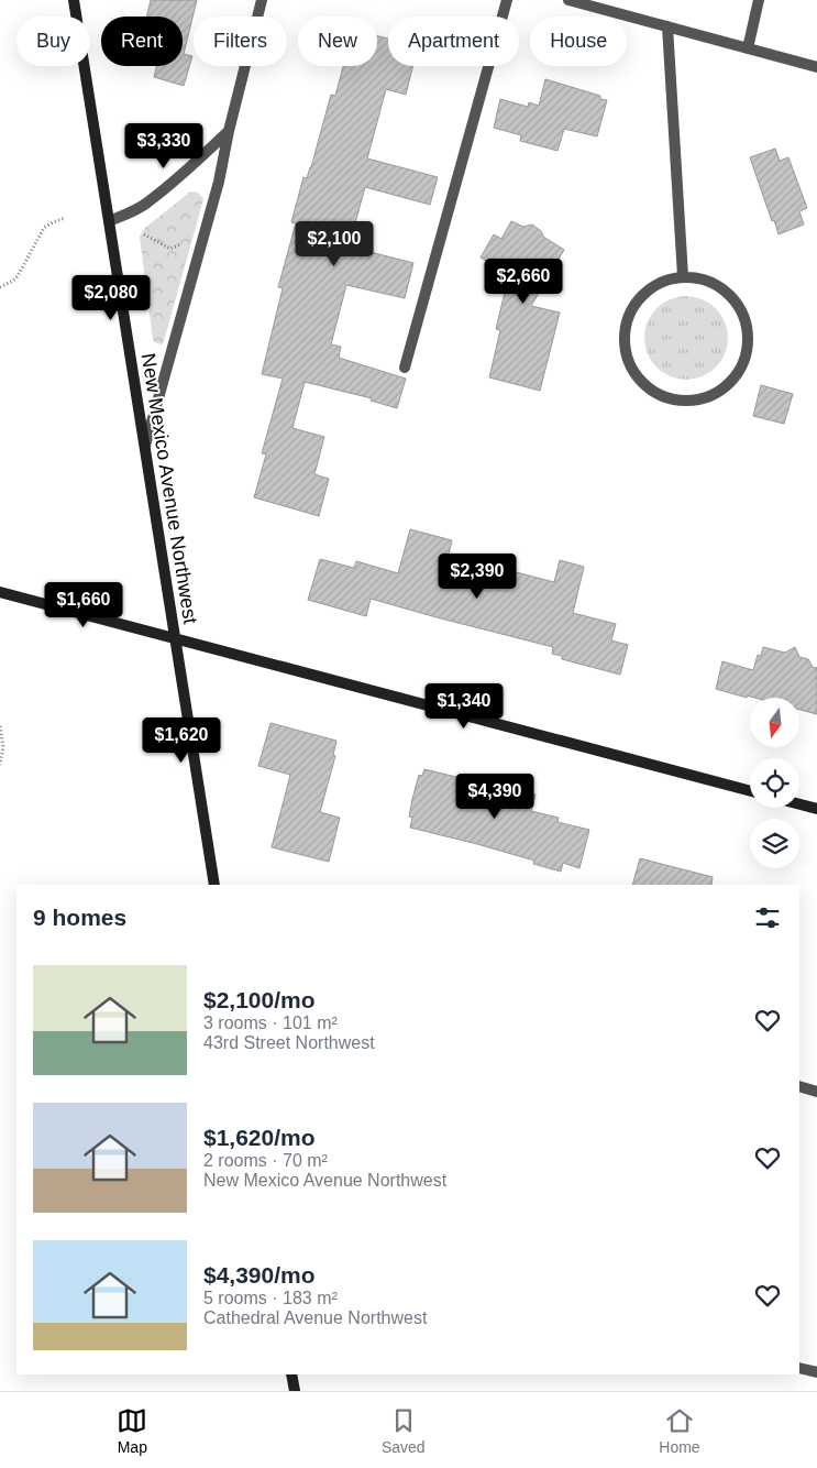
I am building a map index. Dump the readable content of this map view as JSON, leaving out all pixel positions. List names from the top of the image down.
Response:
{
  "streets": {
    "street": ["New Mexico Avenue Northwest"]
  },
  "north": "bottom",
  "page": {
    "chip": [
      "Buy",
      "Rent",
      "Filters",
      "New",
      "Apartment",
      "House"
    ],
    "price": [
      "$3,330",
      "$2,100",
      "$2,660",
      "$2,080",
      "$2,390",
      "$1,660",
      "$1,340",
      "$1,620",
      "$4,390"
    ],
    "heading": "9 homes",
    "list": [
      {
        "name": "$2,100/mo",
        "note": "3 rooms · 101 m² · 43rd Street Northwest"
      },
      {
        "name": "$1,620/mo",
        "note": "2 rooms · 70 m² · New Mexico Avenue Northwest"
      },
      {
        "name": "$4,390/mo",
        "note": "5 rooms · 183 m² · Cathedral Avenue Northwest"
      }
    ],
    "tabs": ["Map", "Saved", "Home"]
  }
}
